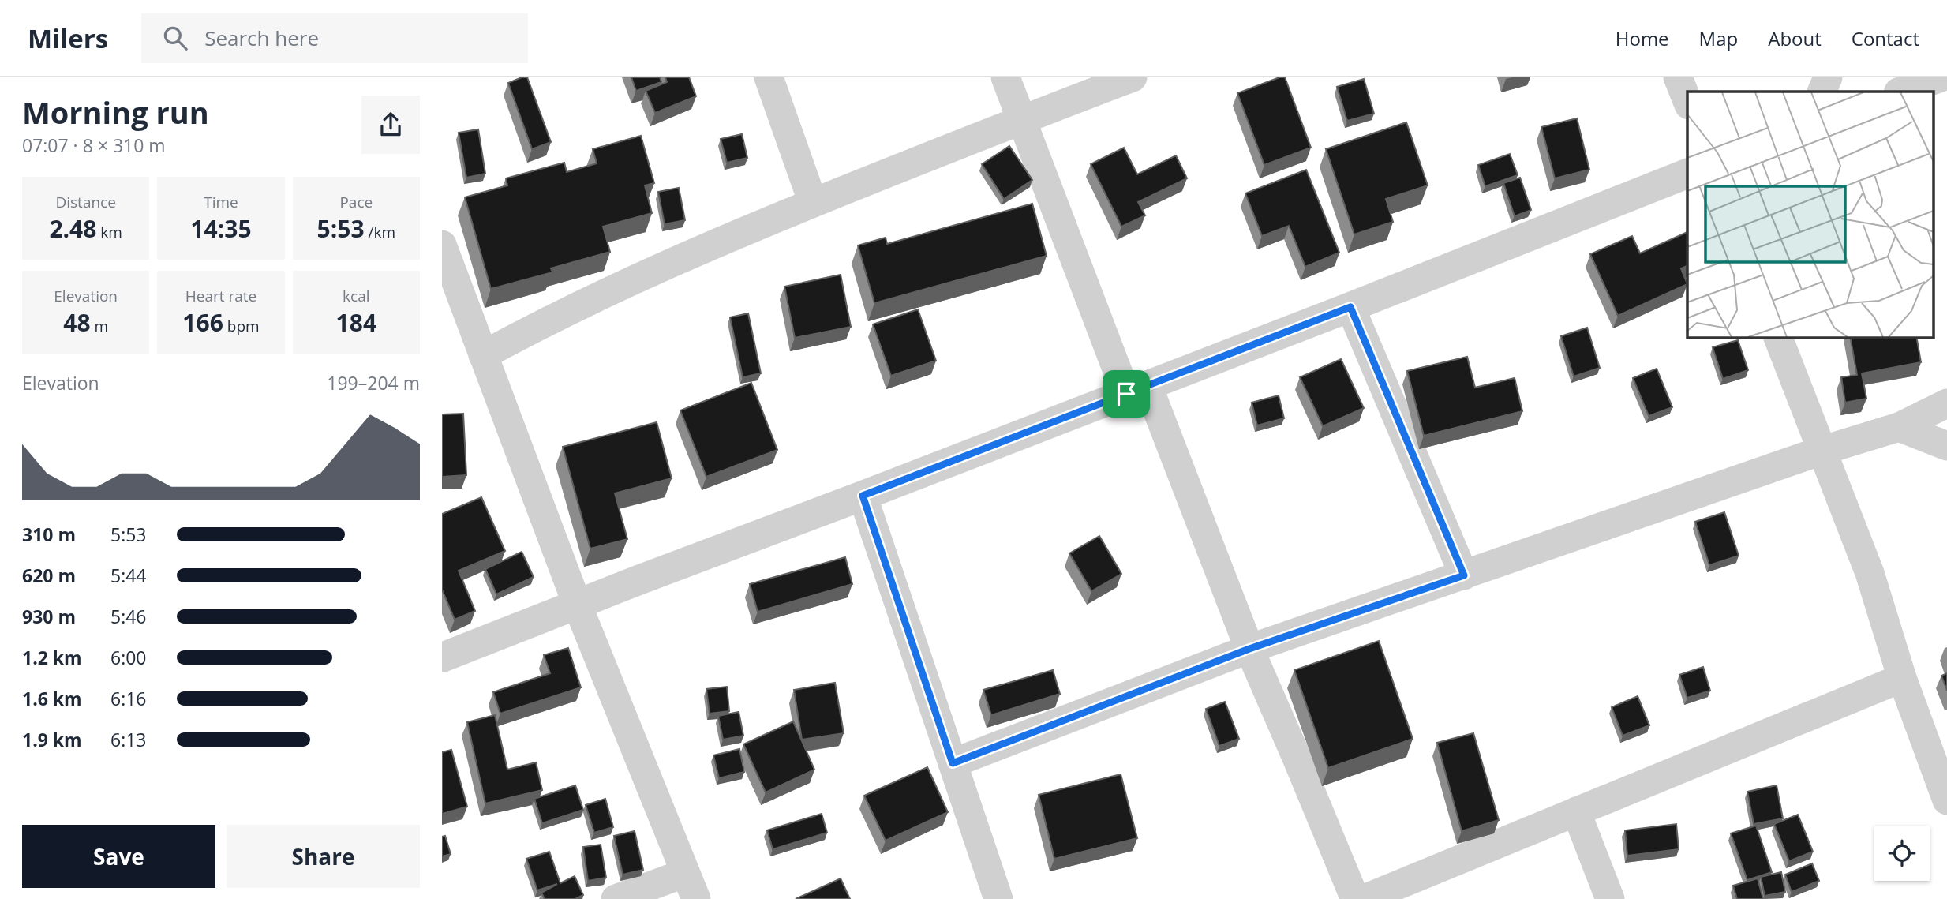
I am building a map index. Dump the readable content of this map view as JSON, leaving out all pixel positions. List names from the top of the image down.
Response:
{
  "page": {
    "header": "Milers",
    "search": "Search here",
    "nav": [
      "Home",
      "Map",
      "About",
      "Contact"
    ],
    "heading": ["Morning run", "07:07 · 8 × 310 m"],
    "stats": [
      ["Distance", "2.48 km"],
      ["Time", "14:35"],
      ["Pace", "5:53 /km"],
      ["Elevation", "48 m"],
      ["Heart rate", "166 bpm"],
      ["kcal", "184"]
    ],
    "chart": ["Elevation", "199–204 m"],
    "list": [
      {
        "name": "310 m",
        "note": "5:53"
      },
      {
        "name": "620 m",
        "note": "5:44"
      },
      {
        "name": "930 m",
        "note": "5:46"
      },
      {
        "name": "1.2 km",
        "note": "6:00"
      },
      {
        "name": "1.6 km",
        "note": "6:16"
      },
      {
        "name": "1.9 km",
        "note": "6:13"
      }
    ],
    "buttons": ["Save", "Share"]
  }
}
